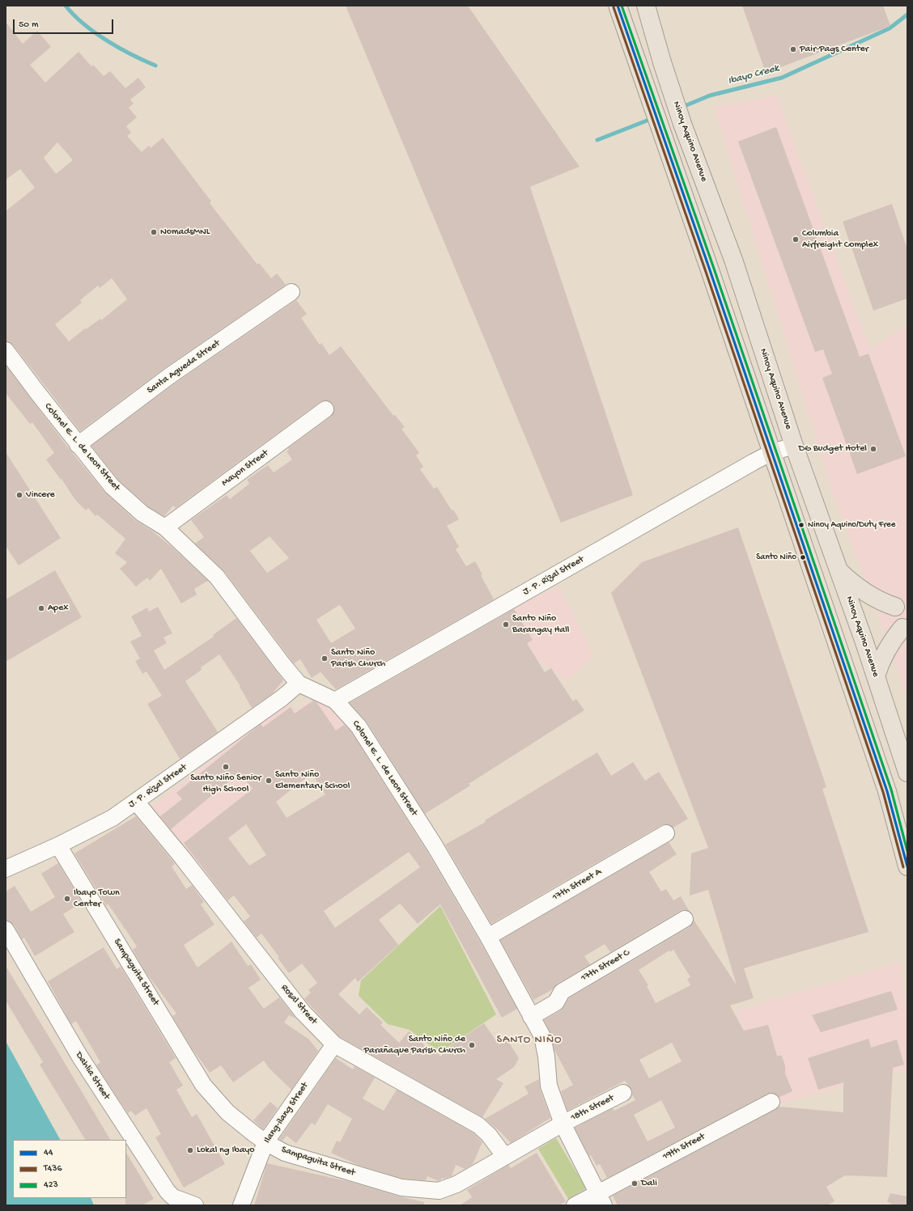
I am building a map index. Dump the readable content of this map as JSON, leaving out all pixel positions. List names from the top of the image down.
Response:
{
  "streets": {
    "main road": ["Ninoy Aquino Avenue"],
    "street": [
      "Santa Agueda Street",
      "Colonel E. L. de Leon Street",
      "Mayon Street",
      "J. P. Rizal Street",
      "17th Street A",
      "17th Street C",
      "Sampaguita Street",
      "Rosal Street",
      "Dahlia Street",
      "18th Street",
      "Ilang-ilang Street",
      "19th Street"
    ]
  },
  "crossings": [
    ["Ninoy Aquino Avenue", "J. P. Rizal Street"],
    ["Santa Agueda Street", "Colonel E. L. de Leon Street"],
    ["Colonel E. L. de Leon Street", "Mayon Street"],
    ["Colonel E. L. de Leon Street", "J. P. Rizal Street"],
    ["Colonel E. L. de Leon Street", "17th Street A"],
    ["Colonel E. L. de Leon Street", "17th Street C"],
    ["Colonel E. L. de Leon Street", "Sampaguita Street"],
    ["Colonel E. L. de Leon Street", "18th Street"],
    ["Colonel E. L. de Leon Street", "19th Street"],
    ["J. P. Rizal Street", "Sampaguita Street"],
    ["J. P. Rizal Street", "Rosal Street"],
    ["Sampaguita Street", "Rosal Street"],
    ["Sampaguita Street", "18th Street"],
    ["Sampaguita Street", "Ilang-ilang Street"],
    ["Rosal Street", "Ilang-ilang Street"]
  ],
  "districts": ["SANTO NIÑO"],
  "water": ["Ibayo Creek"],
  "places": [
    "Pair-Pags Center",
    "NomadsMNL",
    "Columbia Airfreight Complex",
    "DG Budget Hotel",
    "Vincere",
    "Ninoy Aquino/Duty Free",
    "Santo Niño",
    "Apex",
    "Santo Niño Barangay Hall",
    "Santo Niño Parish Church",
    "Santo Niño Senior High School",
    "Santo Niño Elementary School",
    "Ibayo Town Center",
    "Santo Niño de Parañaque Parish Church",
    "Lokal ng Ibayo",
    "Dali"
  ],
  "lines": ["transit line 44", "transit line 423", "transit line T436"],
  "legend": ["44", "T436", "423"],
  "scale_bar": "50 m"
}
